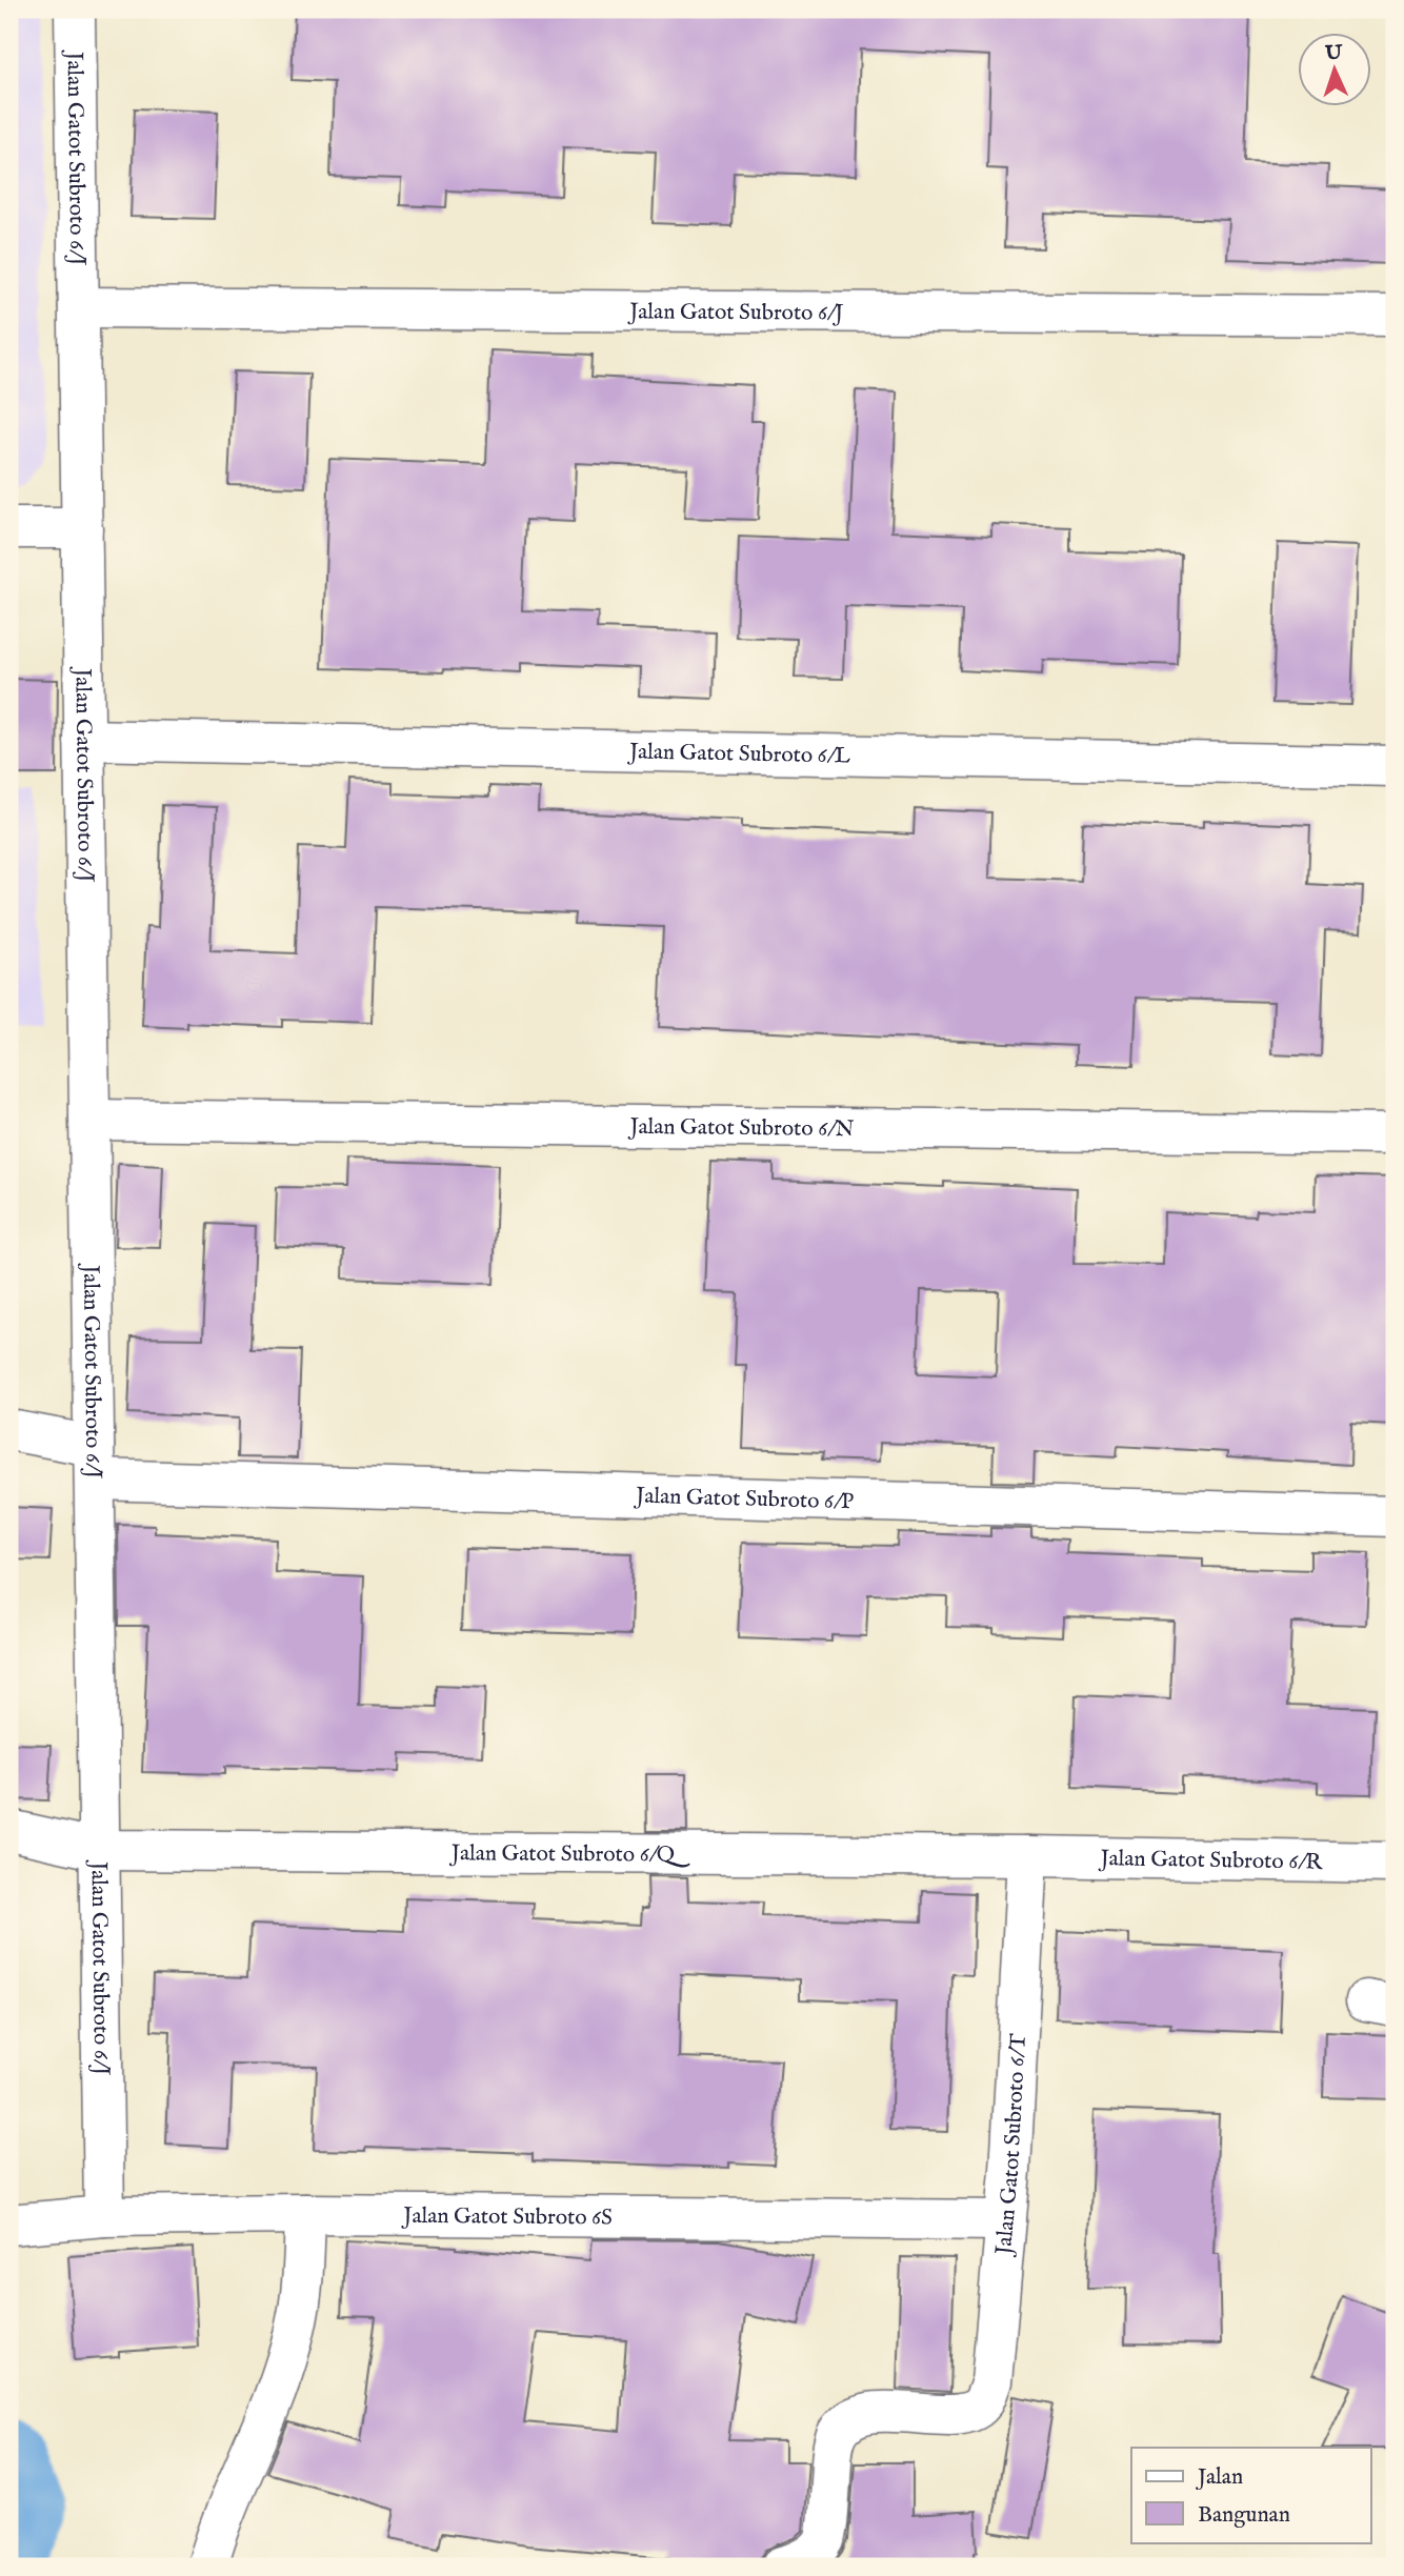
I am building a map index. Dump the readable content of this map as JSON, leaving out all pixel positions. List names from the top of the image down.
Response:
{
  "streets": {
    "street": [
      "Jalan Gatot Subroto 6/J",
      "Jalan Gatot Subroto 6/L",
      "Jalan Gatot Subroto 6/N",
      "Jalan Gatot Subroto 6/P",
      "Jalan Gatot Subroto 6/Q",
      "Jalan Gatot Subroto 6/R",
      "Jalan Gatot Subroto 6/T",
      "Jalan Gatot Subroto 6S"
    ]
  },
  "crossings": [
    ["Jalan Gatot Subroto 6/J", "Jalan Gatot Subroto 6/L"],
    ["Jalan Gatot Subroto 6/J", "Jalan Gatot Subroto 6/N"],
    ["Jalan Gatot Subroto 6/J", "Jalan Gatot Subroto 6/P"],
    ["Jalan Gatot Subroto 6/J", "Jalan Gatot Subroto 6/Q"],
    ["Jalan Gatot Subroto 6/J", "Jalan Gatot Subroto 6S"],
    ["Jalan Gatot Subroto 6/Q", "Jalan Gatot Subroto 6/R"],
    ["Jalan Gatot Subroto 6/Q", "Jalan Gatot Subroto 6/T"],
    ["Jalan Gatot Subroto 6/R", "Jalan Gatot Subroto 6/T"],
    ["Jalan Gatot Subroto 6/T", "Jalan Gatot Subroto 6S"]
  ],
  "legend": ["Jalan", "Bangunan"],
  "north": "top"
}
